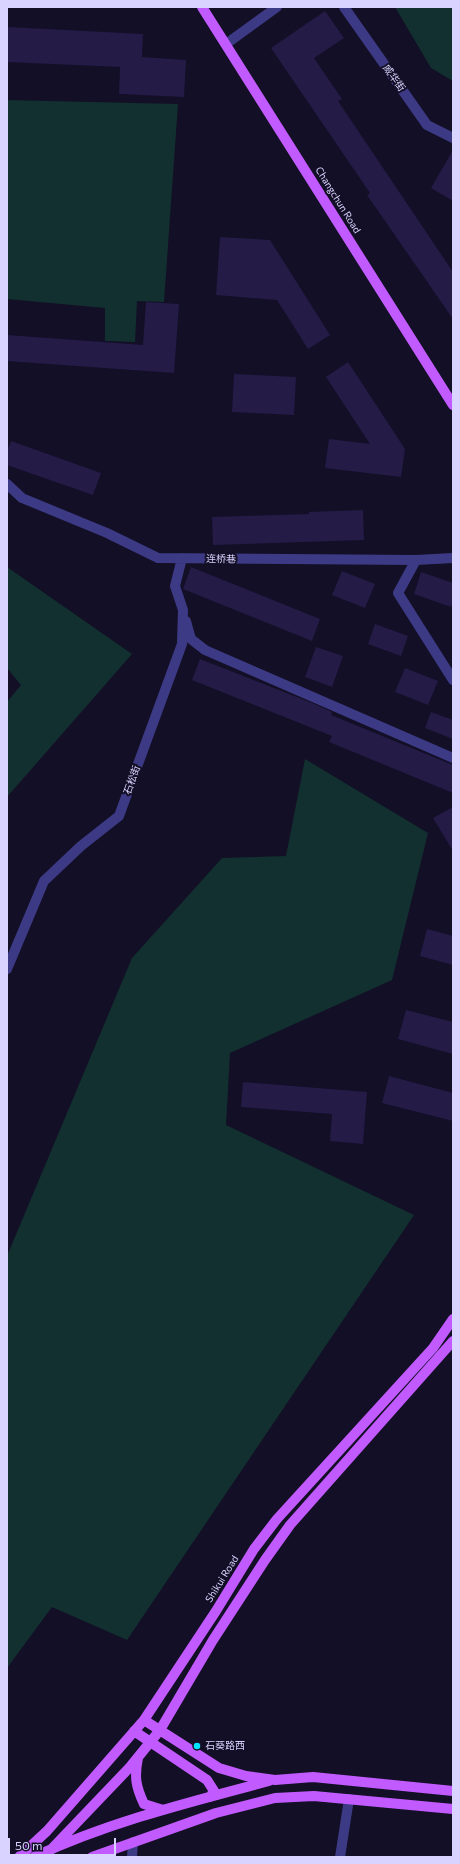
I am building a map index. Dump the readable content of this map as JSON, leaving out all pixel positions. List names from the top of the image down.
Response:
{
  "streets": {
    "main road": ["Changchun Road", "Shikui Road"],
    "street": ["威华街", "连桥巷", "石松街"]
  },
  "crossings": [
    ["连桥巷", "石松街"]
  ],
  "places": ["石葵路西"],
  "scale_bar": "50 m"
}
